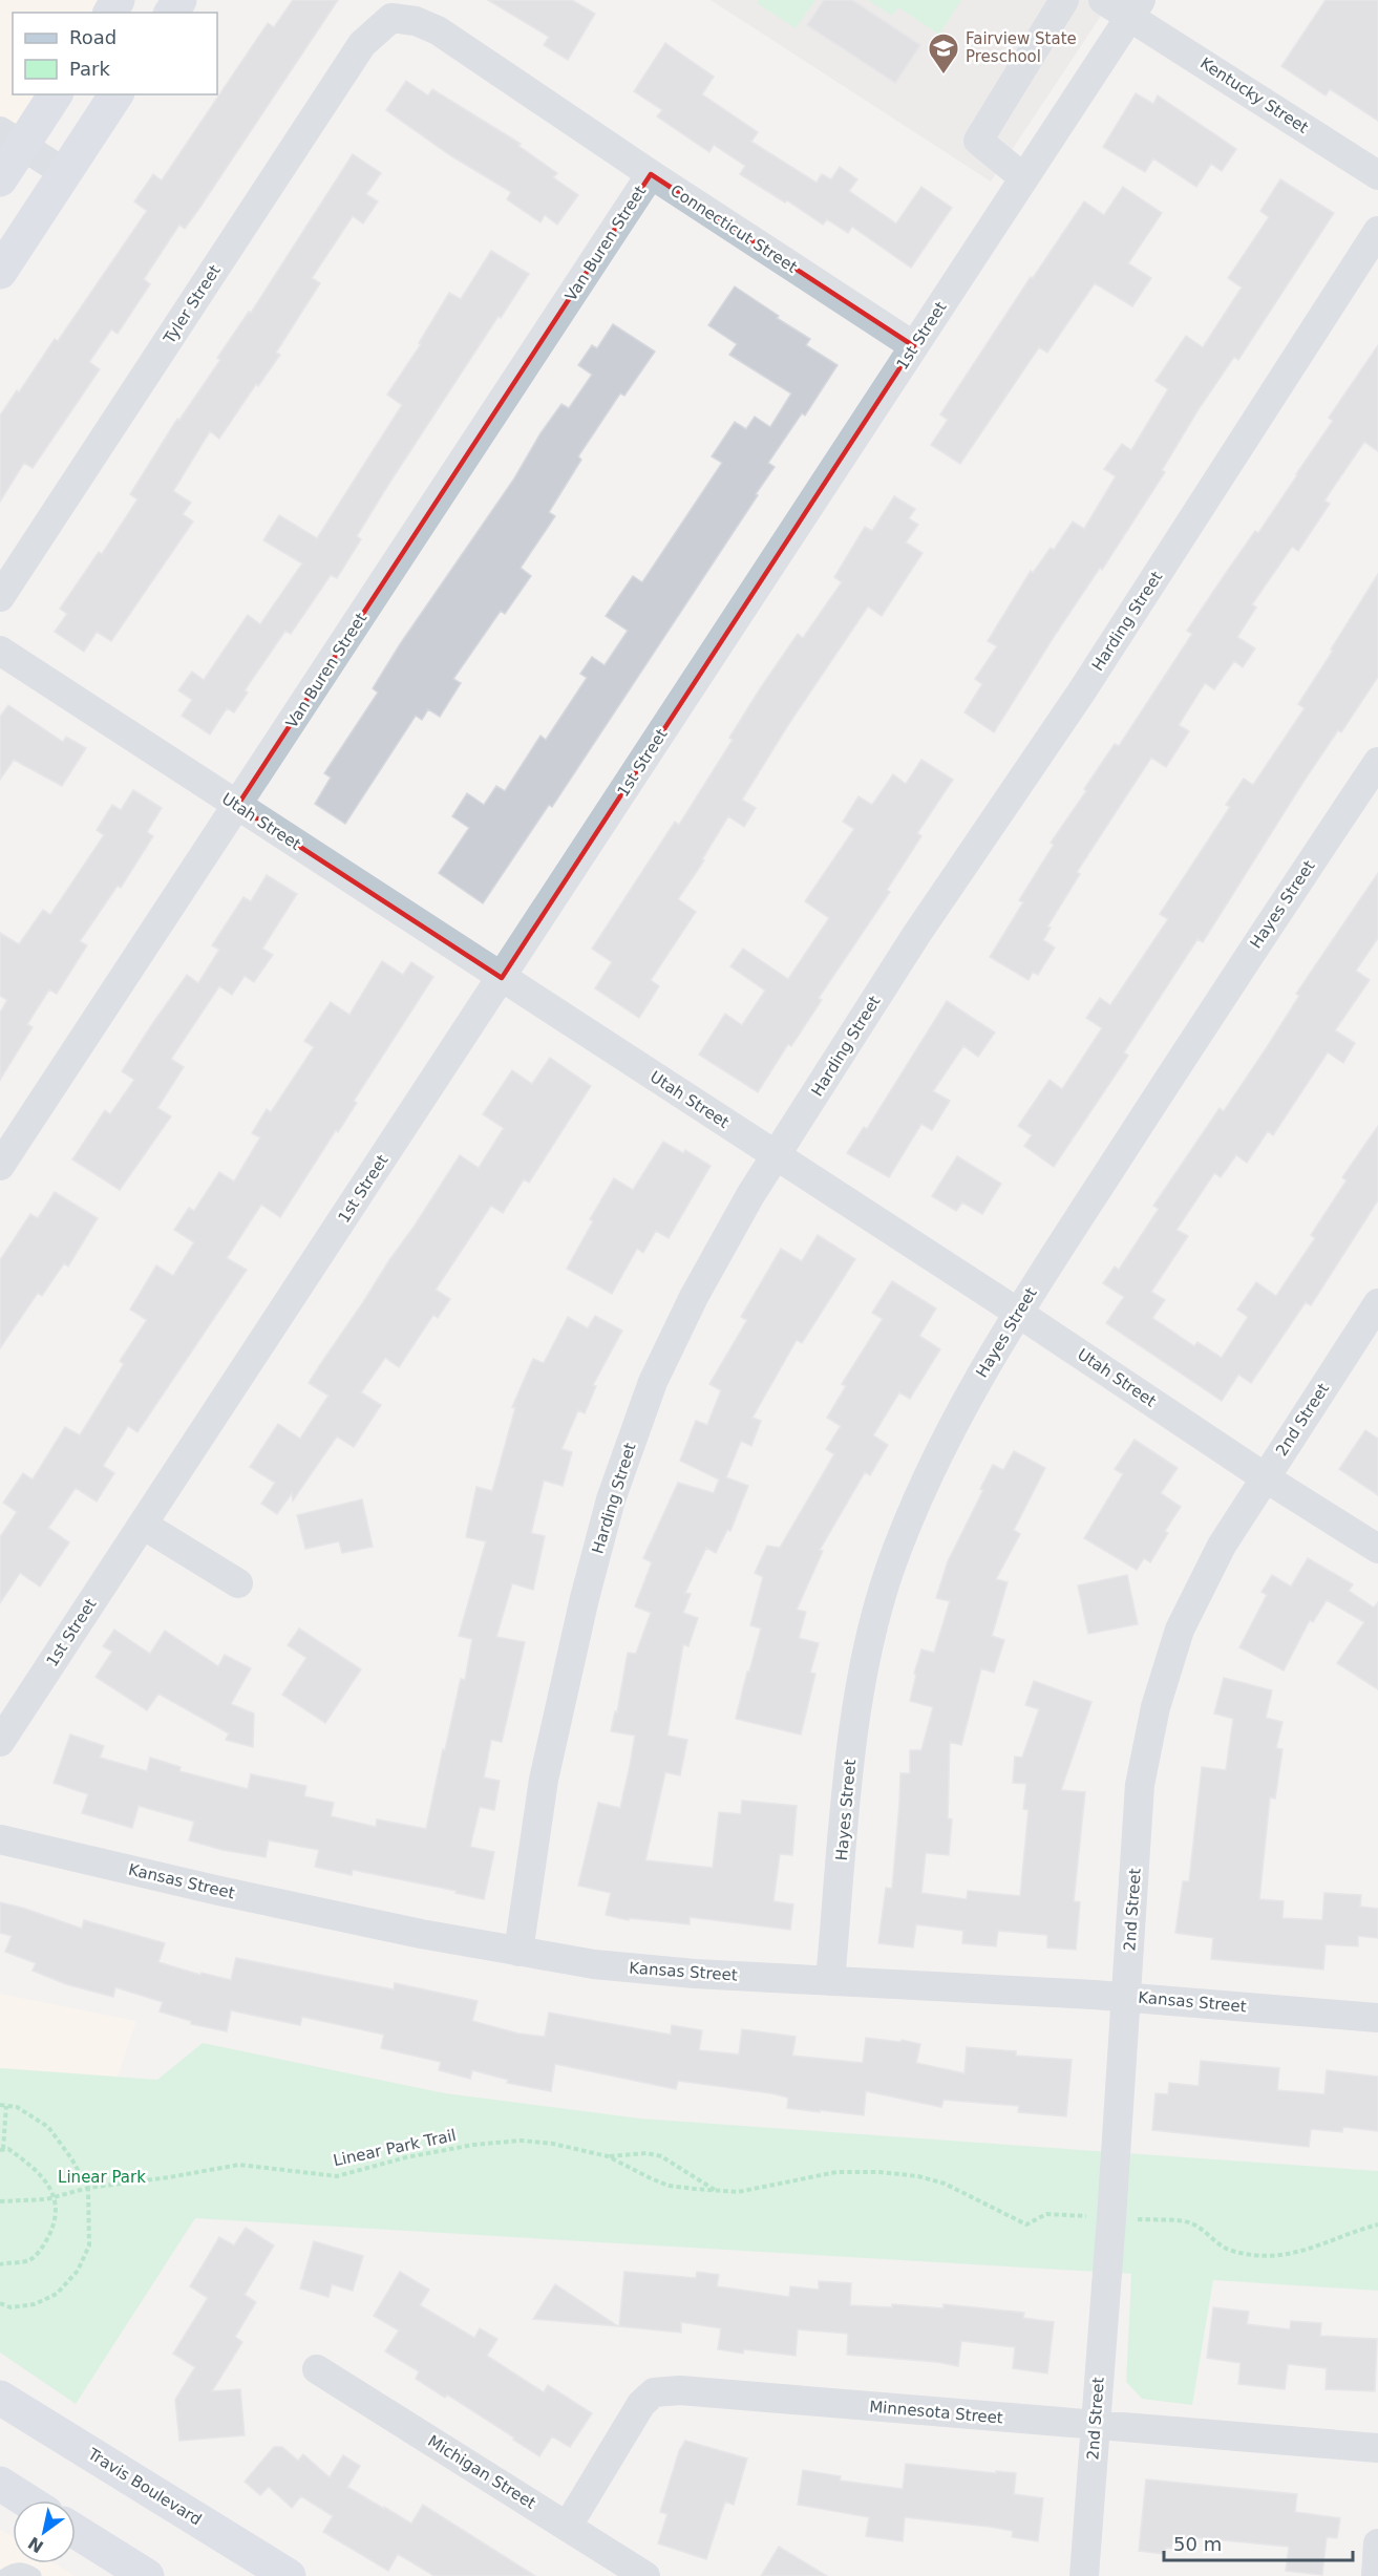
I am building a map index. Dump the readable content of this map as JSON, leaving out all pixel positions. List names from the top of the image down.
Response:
{
  "streets": {
    "main road": ["Travis Boulevard"],
    "street": [
      "Kentucky Street",
      "Connecticut Street",
      "Van Buren Street",
      "Tyler Street",
      "1st Street",
      "Harding Street",
      "Utah Street",
      "Hayes Street",
      "2nd Street",
      "Kansas Street",
      "Minnesota Street",
      "Michigan Street"
    ],
    "path": ["Linear Park Trail"]
  },
  "crossings": [
    ["Kentucky Street", "1st Street"],
    ["Connecticut Street", "Van Buren Street"],
    ["Connecticut Street", "Tyler Street"],
    ["Connecticut Street", "1st Street"],
    ["Van Buren Street", "Utah Street"],
    ["1st Street", "Utah Street"],
    ["Harding Street", "Utah Street"],
    ["Harding Street", "Kansas Street"],
    ["Utah Street", "Hayes Street"],
    ["Utah Street", "2nd Street"],
    ["Hayes Street", "Kansas Street"],
    ["2nd Street", "Kansas Street"],
    ["2nd Street", "Minnesota Street"],
    ["Minnesota Street", "Michigan Street"]
  ],
  "parks": ["Linear Park"],
  "places": {
    "school or university": ["Fairview State Preschool"]
  },
  "legend": ["Road", "Park"],
  "scale_bar": "50 m",
  "north": "bottom left"
}
